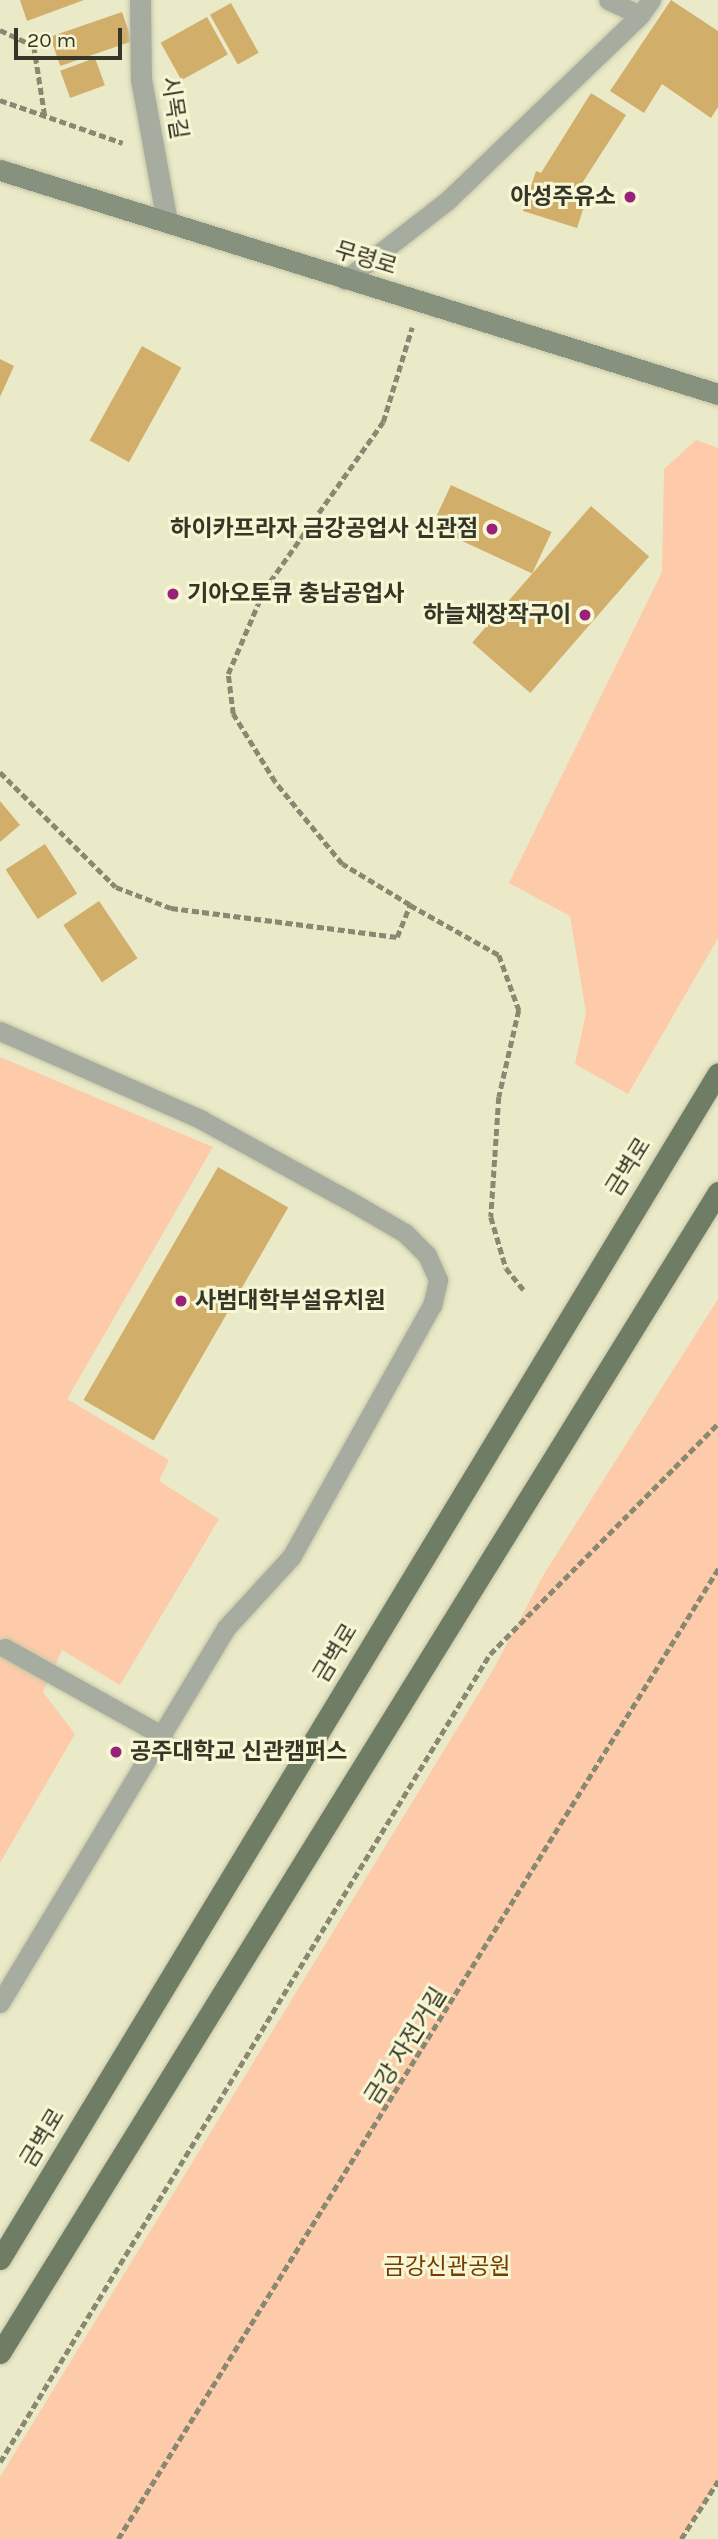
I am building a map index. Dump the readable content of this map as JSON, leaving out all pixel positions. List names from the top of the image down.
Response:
{
  "streets": {
    "main road": ["무령로", "금벽로"],
    "street": ["시목길"],
    "path": ["금강 자전거길"]
  },
  "crossings": [
    ["시목길", "무령로"]
  ],
  "parks": ["금강신관공원"],
  "places": [
    "아성주유소",
    "하이카프라자 금강공업사 신관점",
    "기아오토큐 충남공업사",
    "하늘채장작구이",
    "사범대학부설유치원",
    "공주대학교 신관캠퍼스"
  ],
  "scale_bar": "20 m"
}
